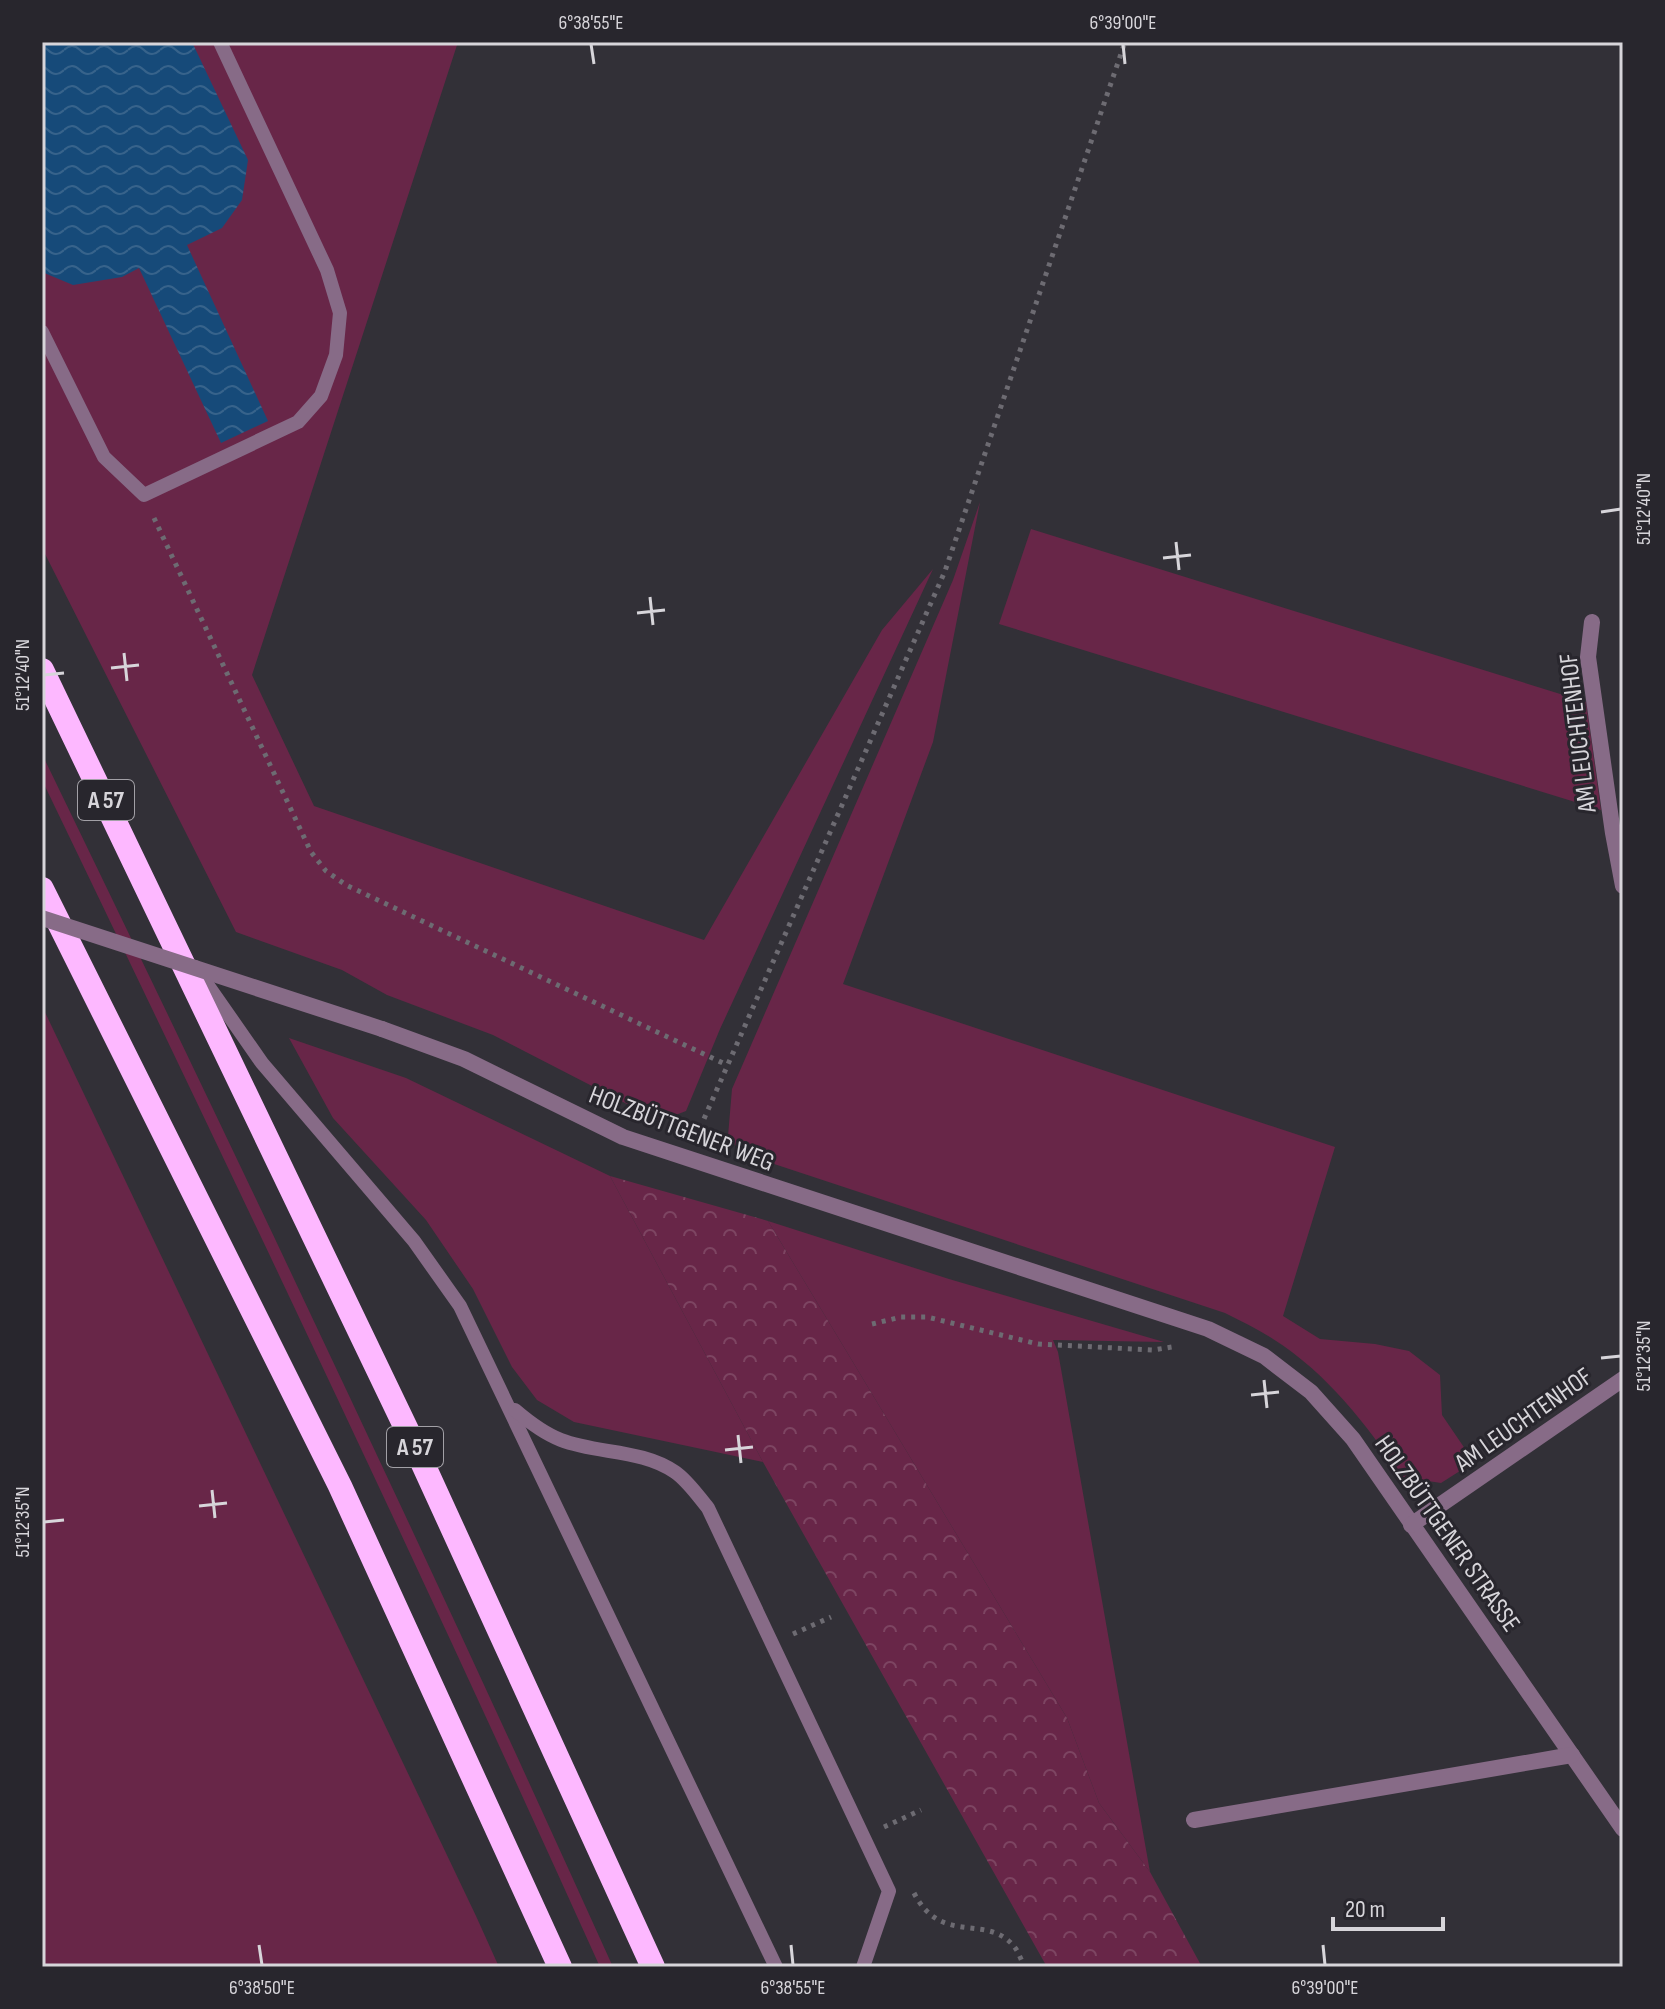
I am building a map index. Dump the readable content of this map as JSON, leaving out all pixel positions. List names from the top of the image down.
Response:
{
  "streets": {
    "highway": ["A 57"],
    "street": ["AM LEUCHTENHOF", "HOLZBÜTTGENER WEG", "HOLZBÜTTGENER STRASSE"]
  },
  "crossings": [
    ["AM LEUCHTENHOF", "HOLZBÜTTGENER STRASSE"],
    ["HOLZBÜTTGENER WEG", "HOLZBÜTTGENER STRASSE"]
  ],
  "scale_bar": "20 m",
  "coordinates": [
    "6°38'55\"E",
    "6°39'00\"E",
    "51°12'40\"N",
    "51°12'35\"N",
    "6°38'50\"E"
  ]
}
